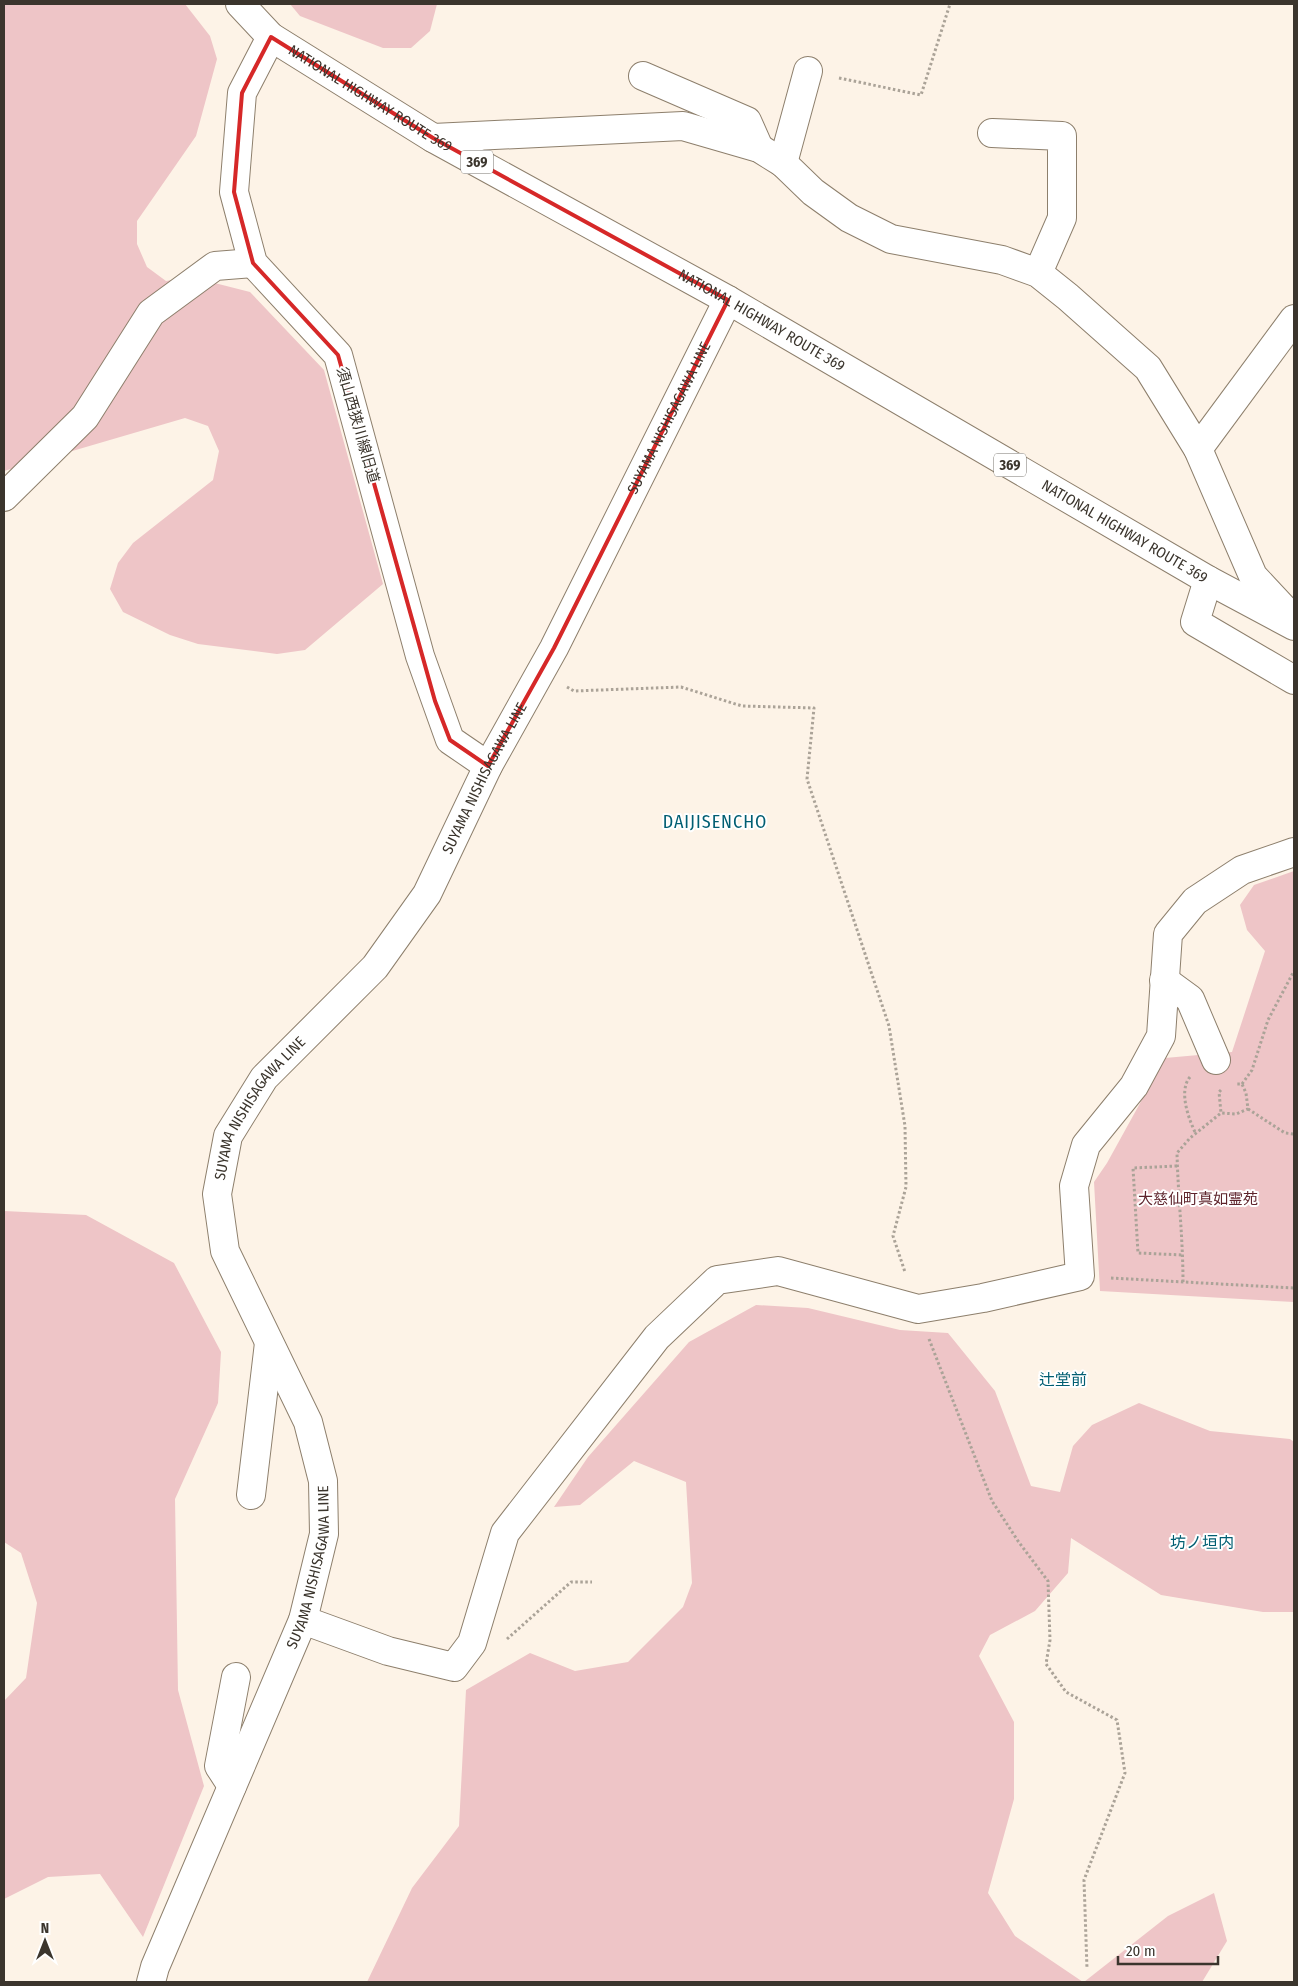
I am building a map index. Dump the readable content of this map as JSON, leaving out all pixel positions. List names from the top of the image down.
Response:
{
  "streets": {
    "main road": [
      "NATIONAL HIGHWAY ROUTE 369",
      "369",
      "SUYAMA NISHISAGAWA LINE",
      "須山西狭川線旧道"
    ]
  },
  "crossings": [
    ["NATIONAL HIGHWAY ROUTE 369", "SUYAMA NISHISAGAWA LINE"],
    ["NATIONAL HIGHWAY ROUTE 369", "須山西狭川線旧道"],
    ["SUYAMA NISHISAGAWA LINE", "須山西狭川線旧道"]
  ],
  "districts": ["DAIJISENCHO", "辻堂前", "坊ノ垣内"],
  "parks": ["大慈仙町真如霊苑"],
  "scale_bar": "20 m",
  "north": "top"
}
